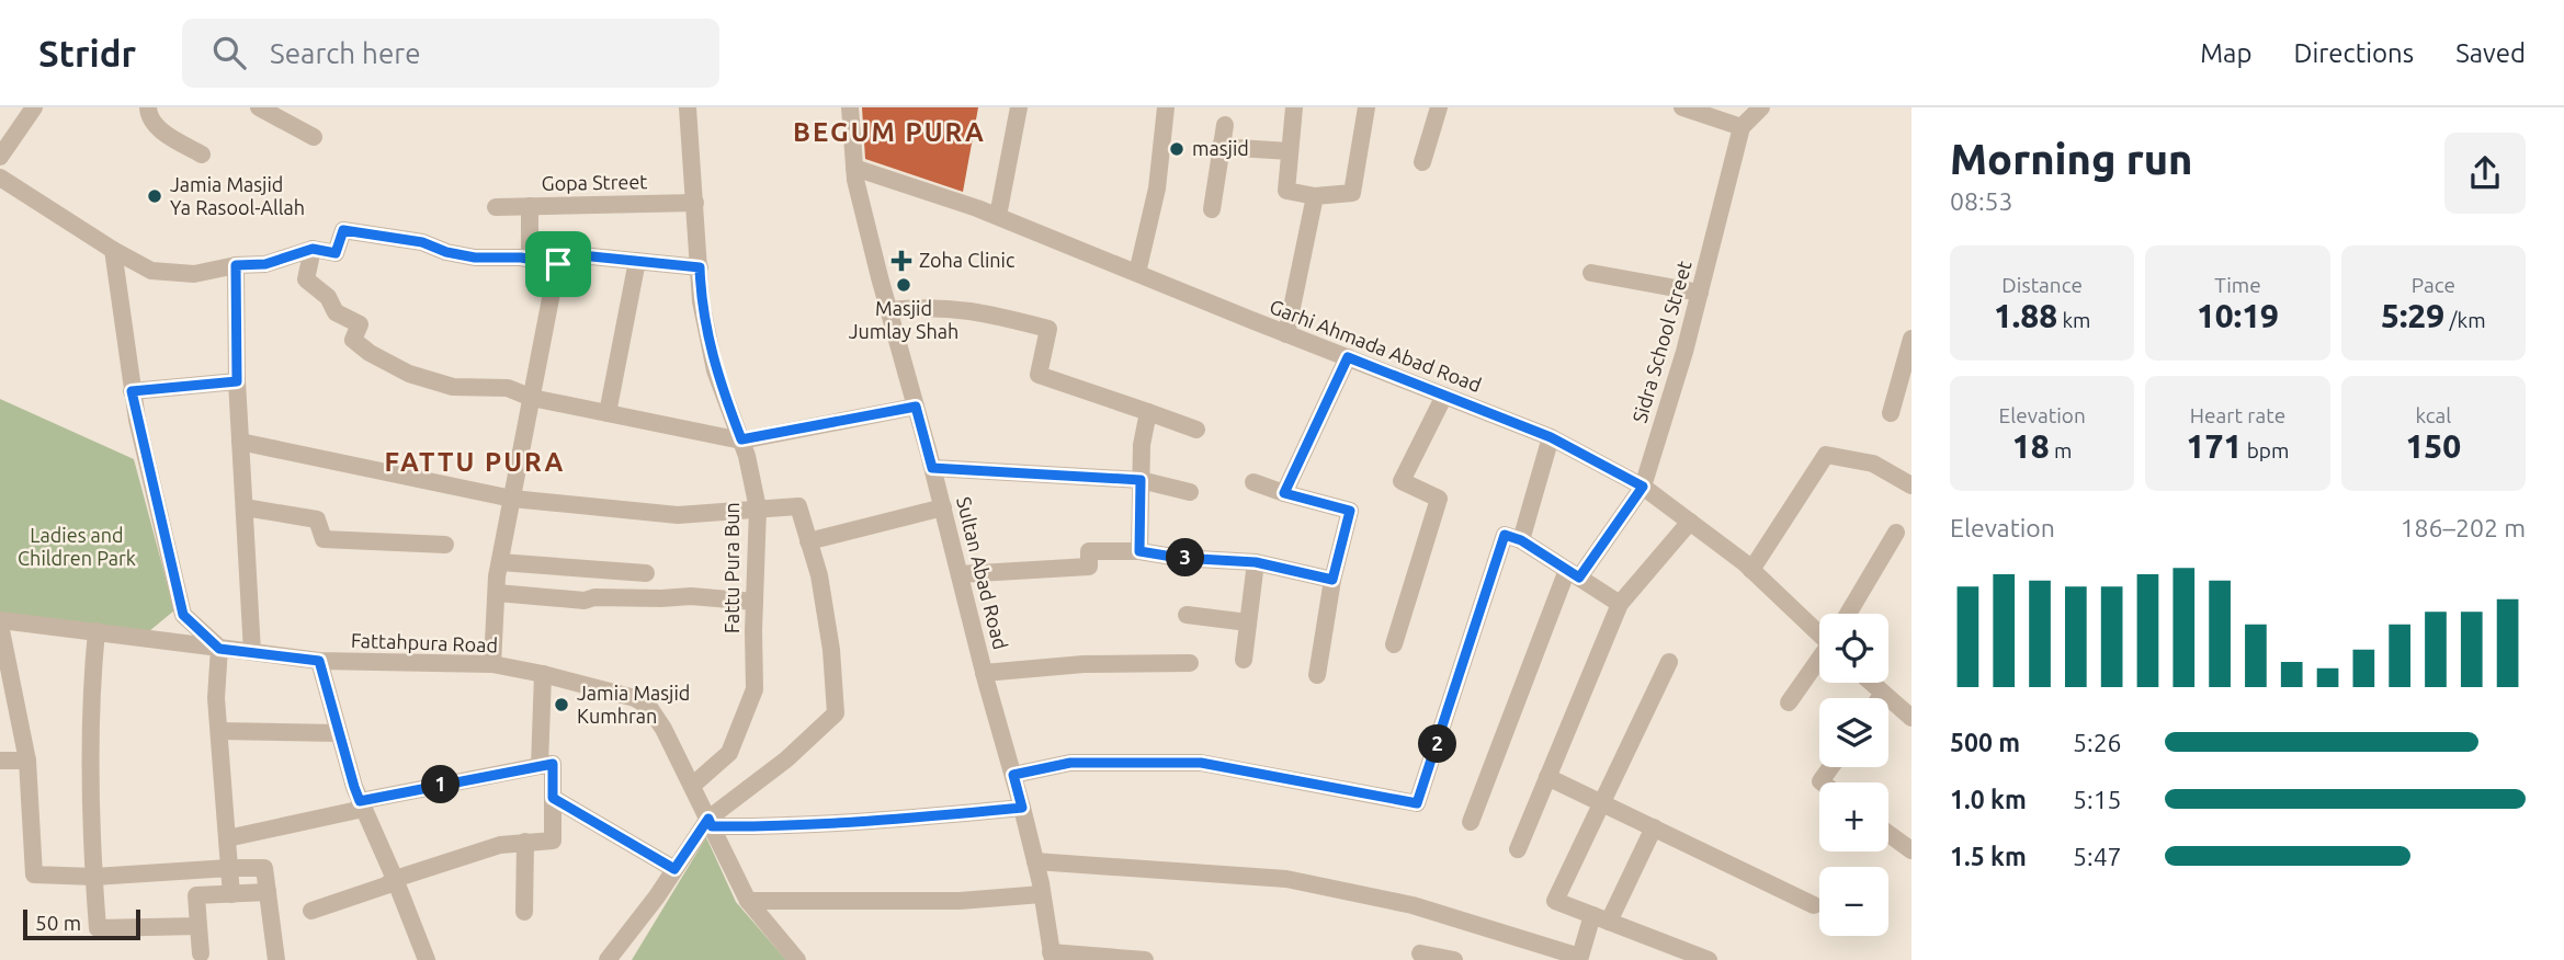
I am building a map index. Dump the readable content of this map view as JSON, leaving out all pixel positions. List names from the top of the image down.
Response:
{
  "streets": {
    "street": [
      "Gopa Street",
      "Sidra School Street",
      "Garhi Ahmada Abad Road",
      "Fattu Pura Bun",
      "Sultan Abad Road",
      "Fattahpura Road"
    ]
  },
  "crossings": [
    ["Gopa Street", "Fattu Pura Bun"],
    ["Sidra School Street", "Garhi Ahmada Abad Road"],
    ["Garhi Ahmada Abad Road", "Sultan Abad Road"],
    ["Fattu Pura Bun", "Fattahpura Road"]
  ],
  "districts": ["BEGUM PURA", "FATTU PURA"],
  "parks": ["Ladies and Children Park"],
  "places": {
    "other": [
      "masjid",
      "Jamia Masjid Ya Rasool-Allah",
      "Masjid Jumlay Shah",
      "Jamia Masjid Kumhran"
    ],
    "health": ["Zoha Clinic"]
  },
  "scale_bar": "50 m",
  "page": {
    "header": "Stridr",
    "search": "Search here",
    "nav": ["Map", "Directions", "Saved"],
    "heading": ["Morning run", "08:53"],
    "stats": [
      ["Distance", "1.88 km"],
      ["Time", "10:19"],
      ["Pace", "5:29 /km"],
      ["Elevation", "18 m"],
      ["Heart rate", "171 bpm"],
      ["kcal", "150"]
    ],
    "chart": ["Elevation", "186–202 m"],
    "pins": ["3", "2", "1"],
    "map_buttons": ["+", "−"],
    "list": [
      {
        "name": "500 m",
        "note": "5:26"
      },
      {
        "name": "1.0 km",
        "note": "5:15"
      },
      {
        "name": "1.5 km",
        "note": "5:47"
      }
    ],
    "scale": "50 m"
  }
}
